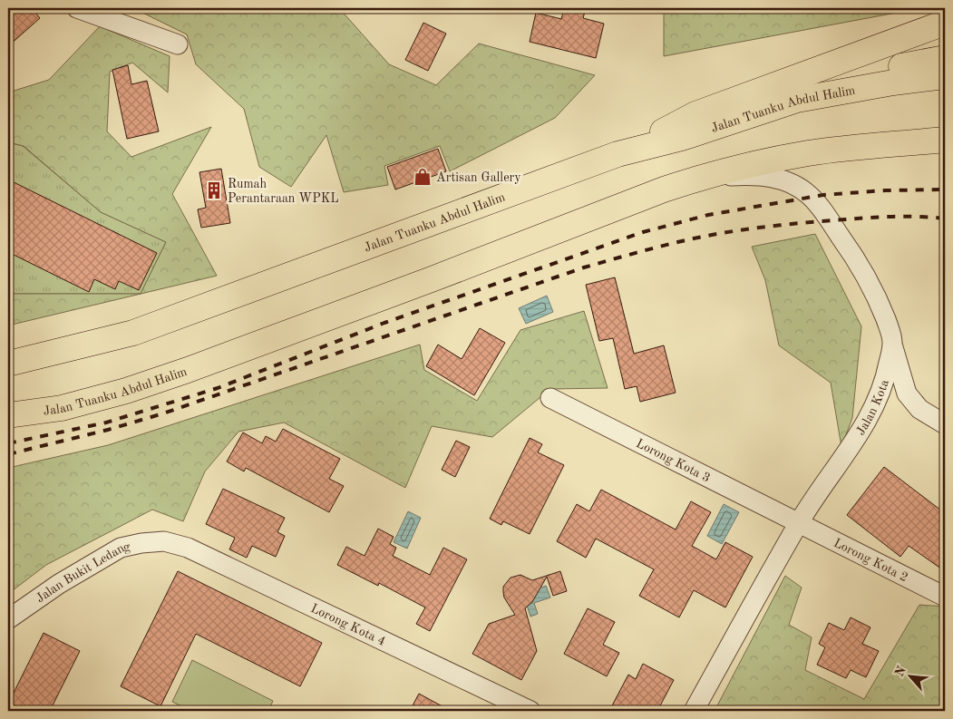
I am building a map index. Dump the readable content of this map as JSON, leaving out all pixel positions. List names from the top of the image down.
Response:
{
  "streets": {
    "main road": ["Jalan Tuanku Abdul Halim"],
    "street": [
      "Jalan Kota",
      "Lorong Kota 3",
      "Lorong Kota 2",
      "Jalan Bukit Ledang",
      "Lorong Kota 4"
    ]
  },
  "crossings": [
    ["Jalan Tuanku Abdul Halim", "Jalan Kota"],
    ["Jalan Kota", "Lorong Kota 3"],
    ["Jalan Kota", "Lorong Kota 2"],
    ["Lorong Kota 3", "Lorong Kota 2"],
    ["Jalan Bukit Ledang", "Lorong Kota 4"]
  ],
  "places": {
    "shop": ["Artisan Gallery"],
    "building": ["Rumah Perantaraan WPKL"]
  },
  "north": "top left"
}
